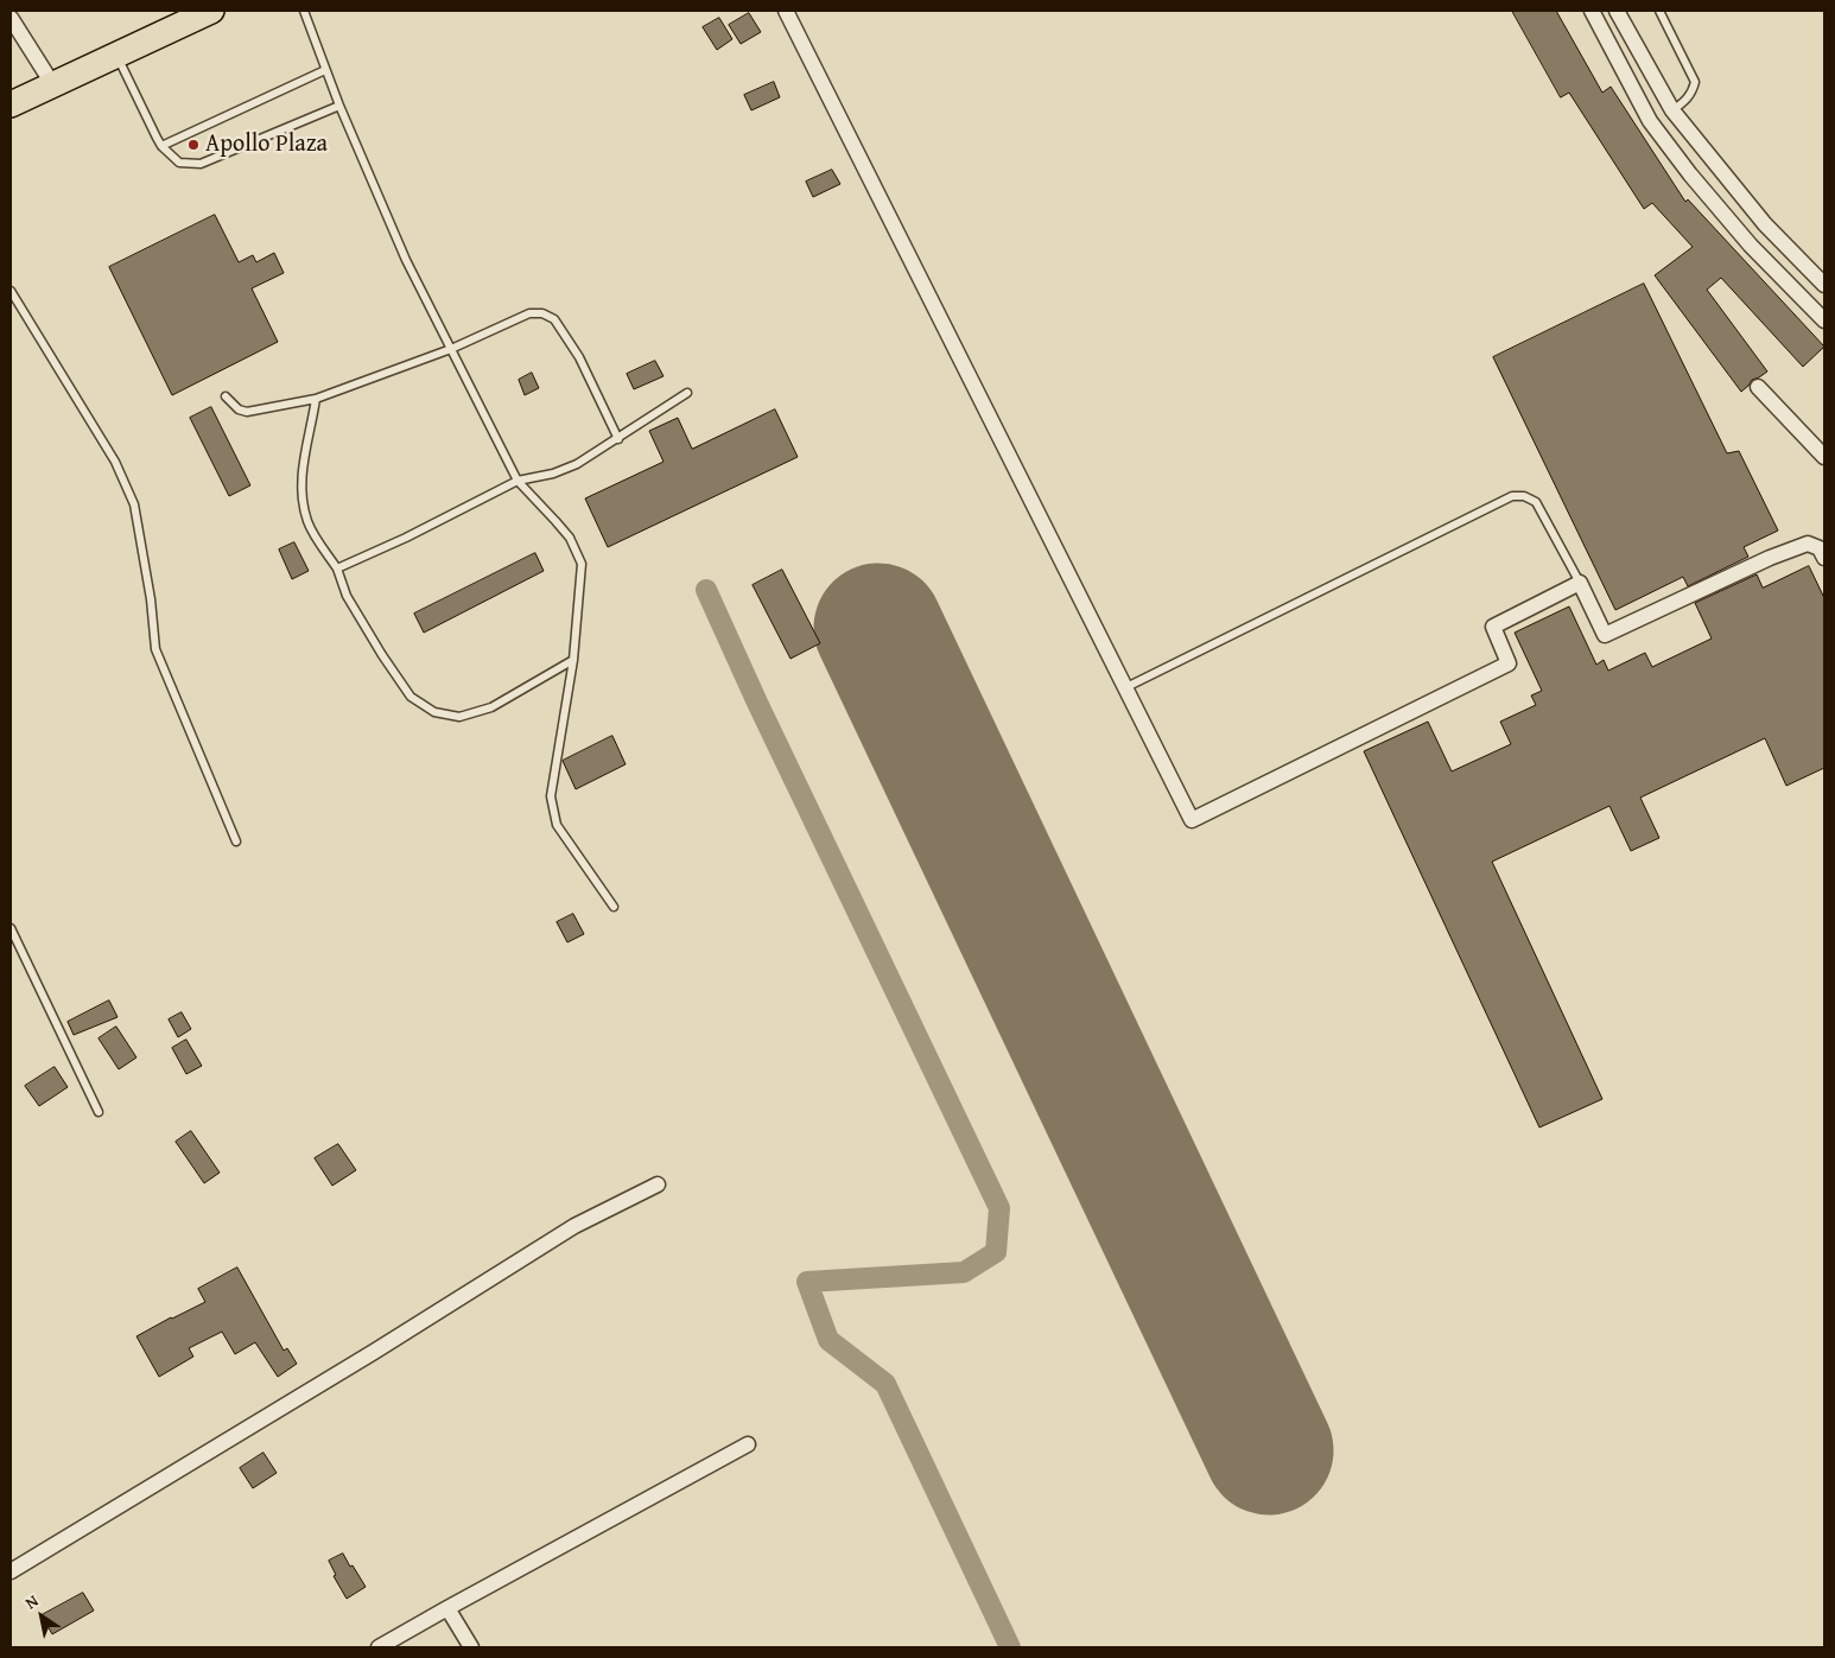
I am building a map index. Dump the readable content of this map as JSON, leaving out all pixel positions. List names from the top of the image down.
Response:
{
  "places": ["Apollo Plaza"],
  "north": "top left"
}
